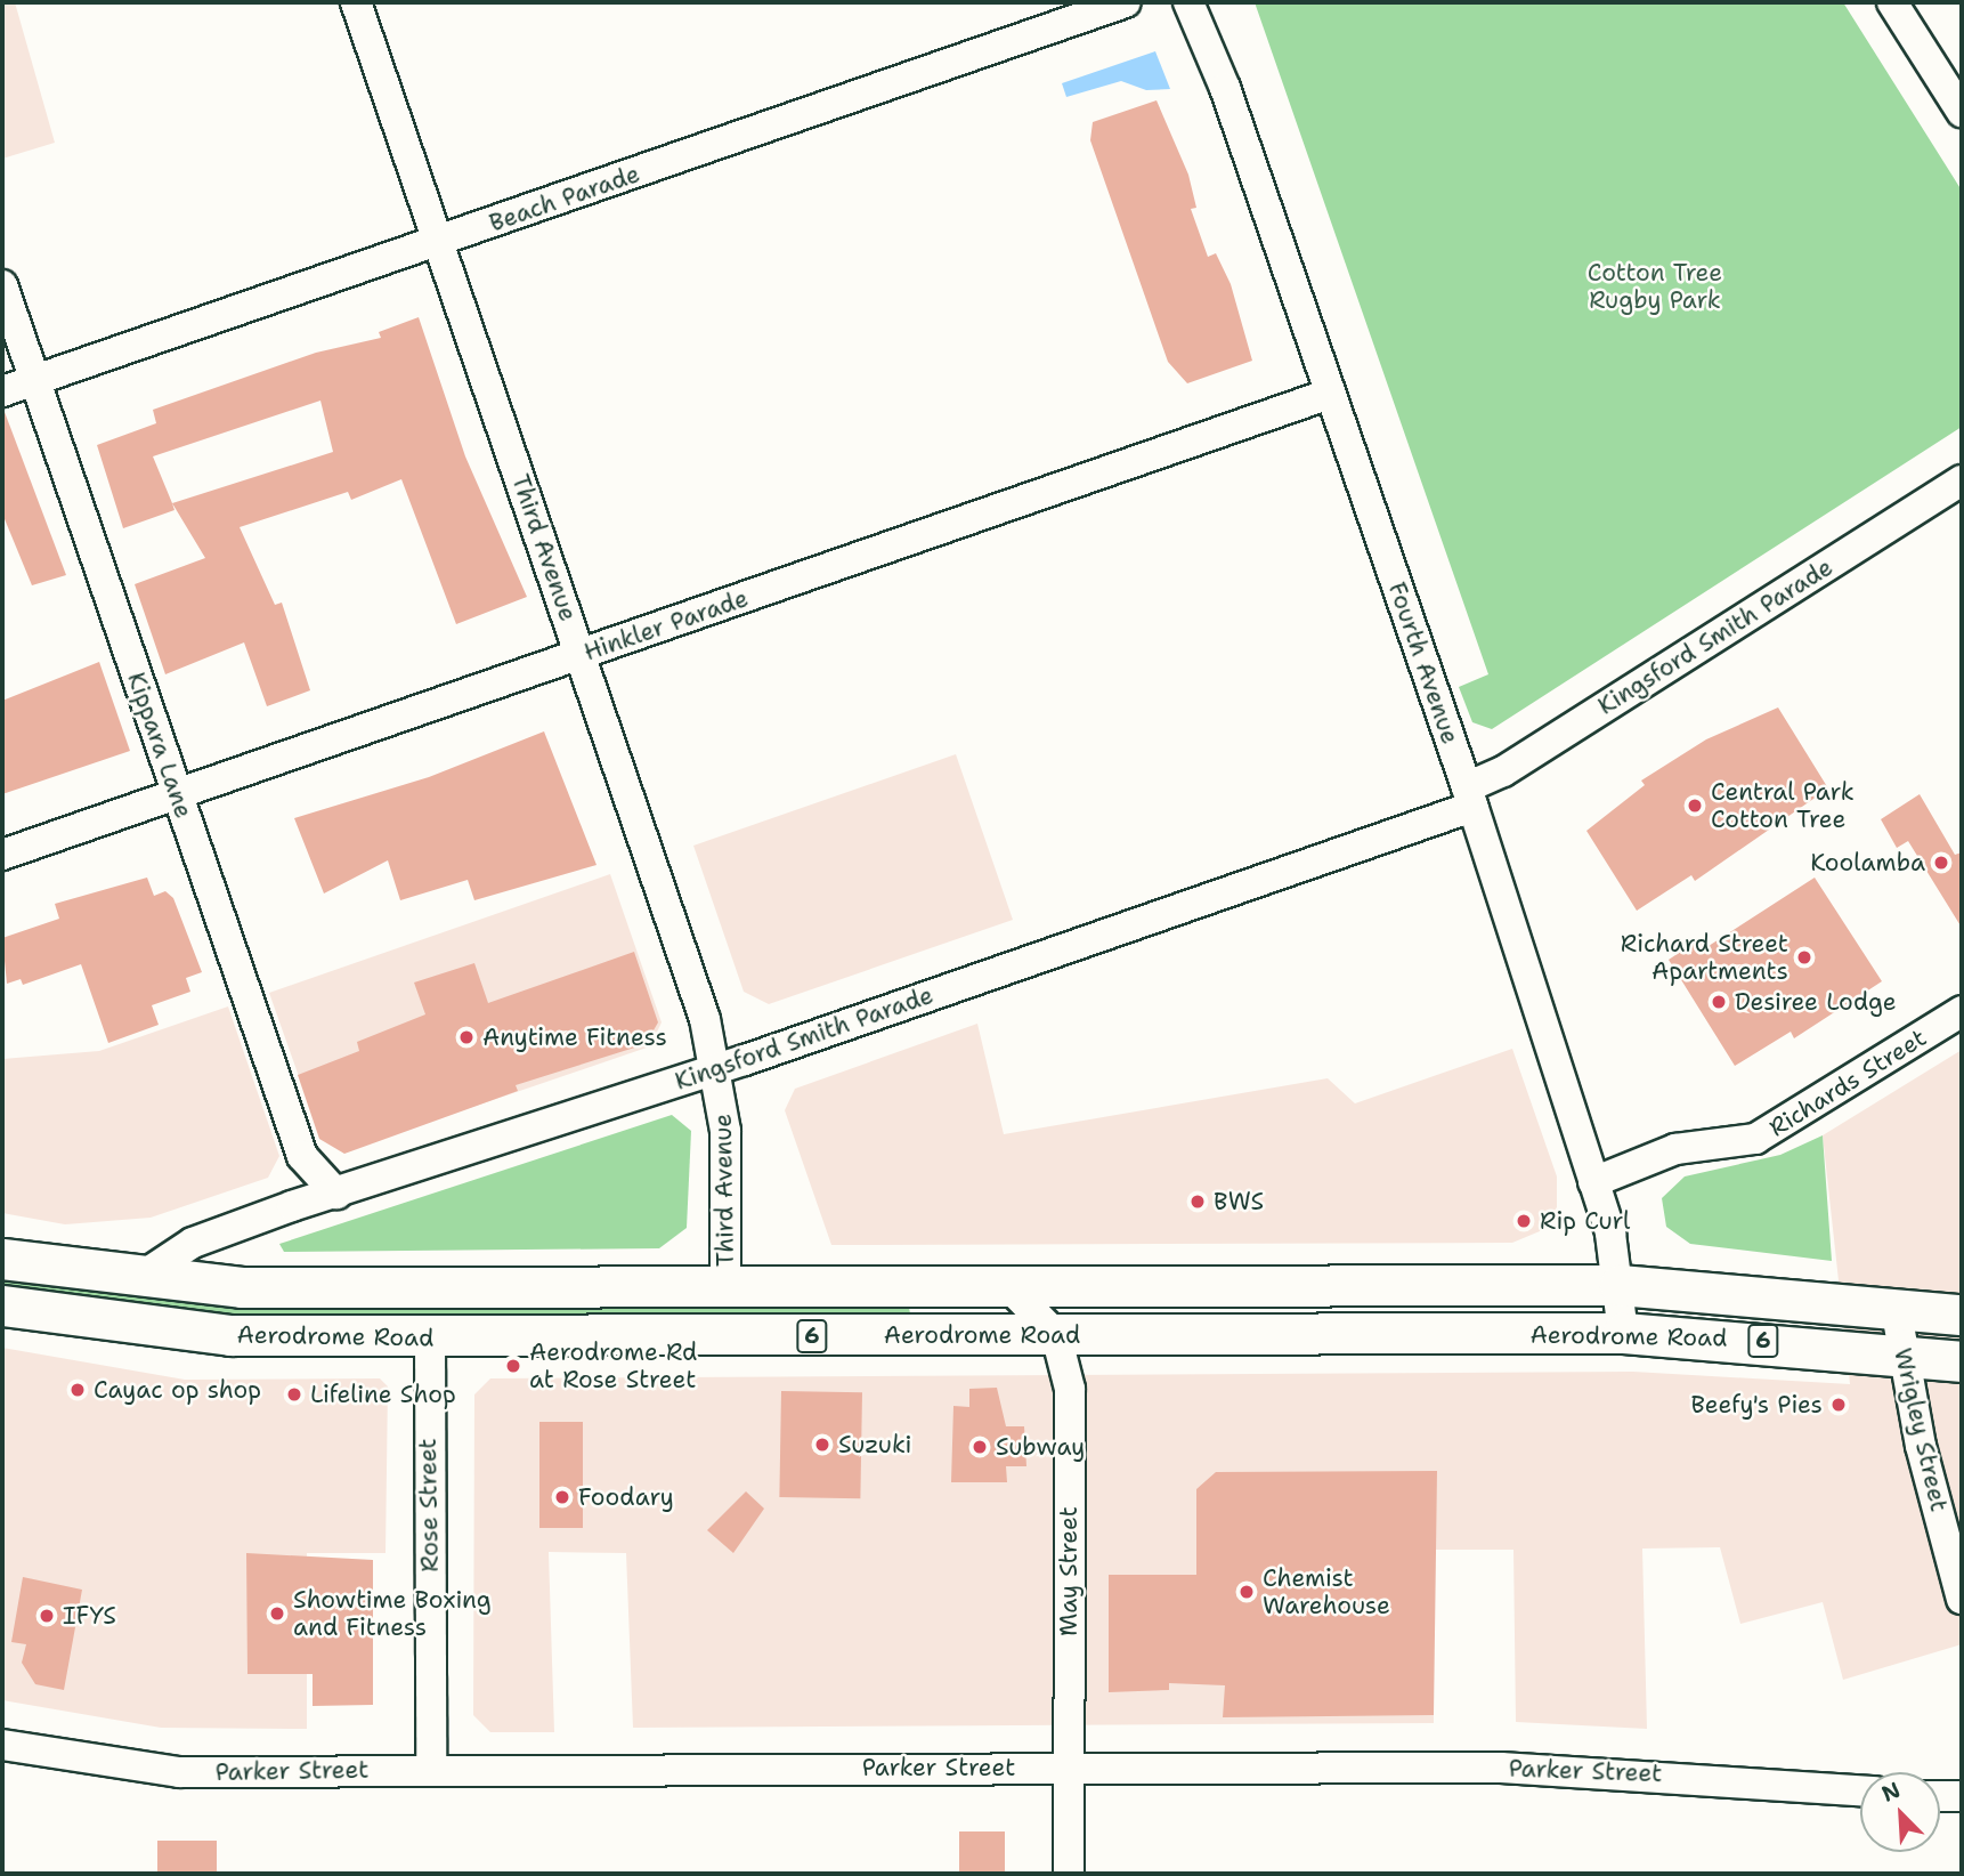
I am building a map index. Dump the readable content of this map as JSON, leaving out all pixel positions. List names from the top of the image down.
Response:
{
  "streets": {
    "main road": ["Aerodrome Road", "6"],
    "street": [
      "Beach Parade",
      "Third Avenue",
      "Hinkler Parade",
      "Kingsford Smith Parade",
      "Fourth Avenue",
      "Kippara Lane",
      "Richards Street",
      "Wrigley Street",
      "Rose Street",
      "May Street",
      "Parker Street"
    ]
  },
  "crossings": [
    ["Beach Parade", "Third Avenue"],
    ["Beach Parade", "Kippara Lane"],
    ["Third Avenue", "Hinkler Parade"],
    ["Third Avenue", "Kingsford Smith Parade"],
    ["Third Avenue", "Aerodrome Road"],
    ["Hinkler Parade", "Fourth Avenue"],
    ["Hinkler Parade", "Kippara Lane"],
    ["Kingsford Smith Parade", "Fourth Avenue"],
    ["Kingsford Smith Parade", "Kippara Lane"],
    ["Kingsford Smith Parade", "Aerodrome Road"],
    ["Fourth Avenue", "Richards Street"],
    ["Fourth Avenue", "Aerodrome Road"],
    ["Aerodrome Road", "Wrigley Street"],
    ["Aerodrome Road", "Rose Street"],
    ["Aerodrome Road", "May Street"],
    ["Rose Street", "Parker Street"],
    ["May Street", "Parker Street"]
  ],
  "parks": ["Cotton Tree Rugby Park"],
  "places": [
    "Central Park Cotton Tree",
    "Koolamba",
    "Richard Street Apartments",
    "Desiree Lodge",
    "Anytime Fitness",
    "BWS",
    "Rip Curl",
    "Aerodrome Rd at Rose Street",
    "Cayac op shop",
    "Lifeline Shop",
    "Beefy's Pies",
    "Suzuki",
    "Subway",
    "Foodary",
    "Chemist Warehouse",
    "Showtime Boxing and Fitness",
    "IFYS"
  ],
  "north": "top left"
}
